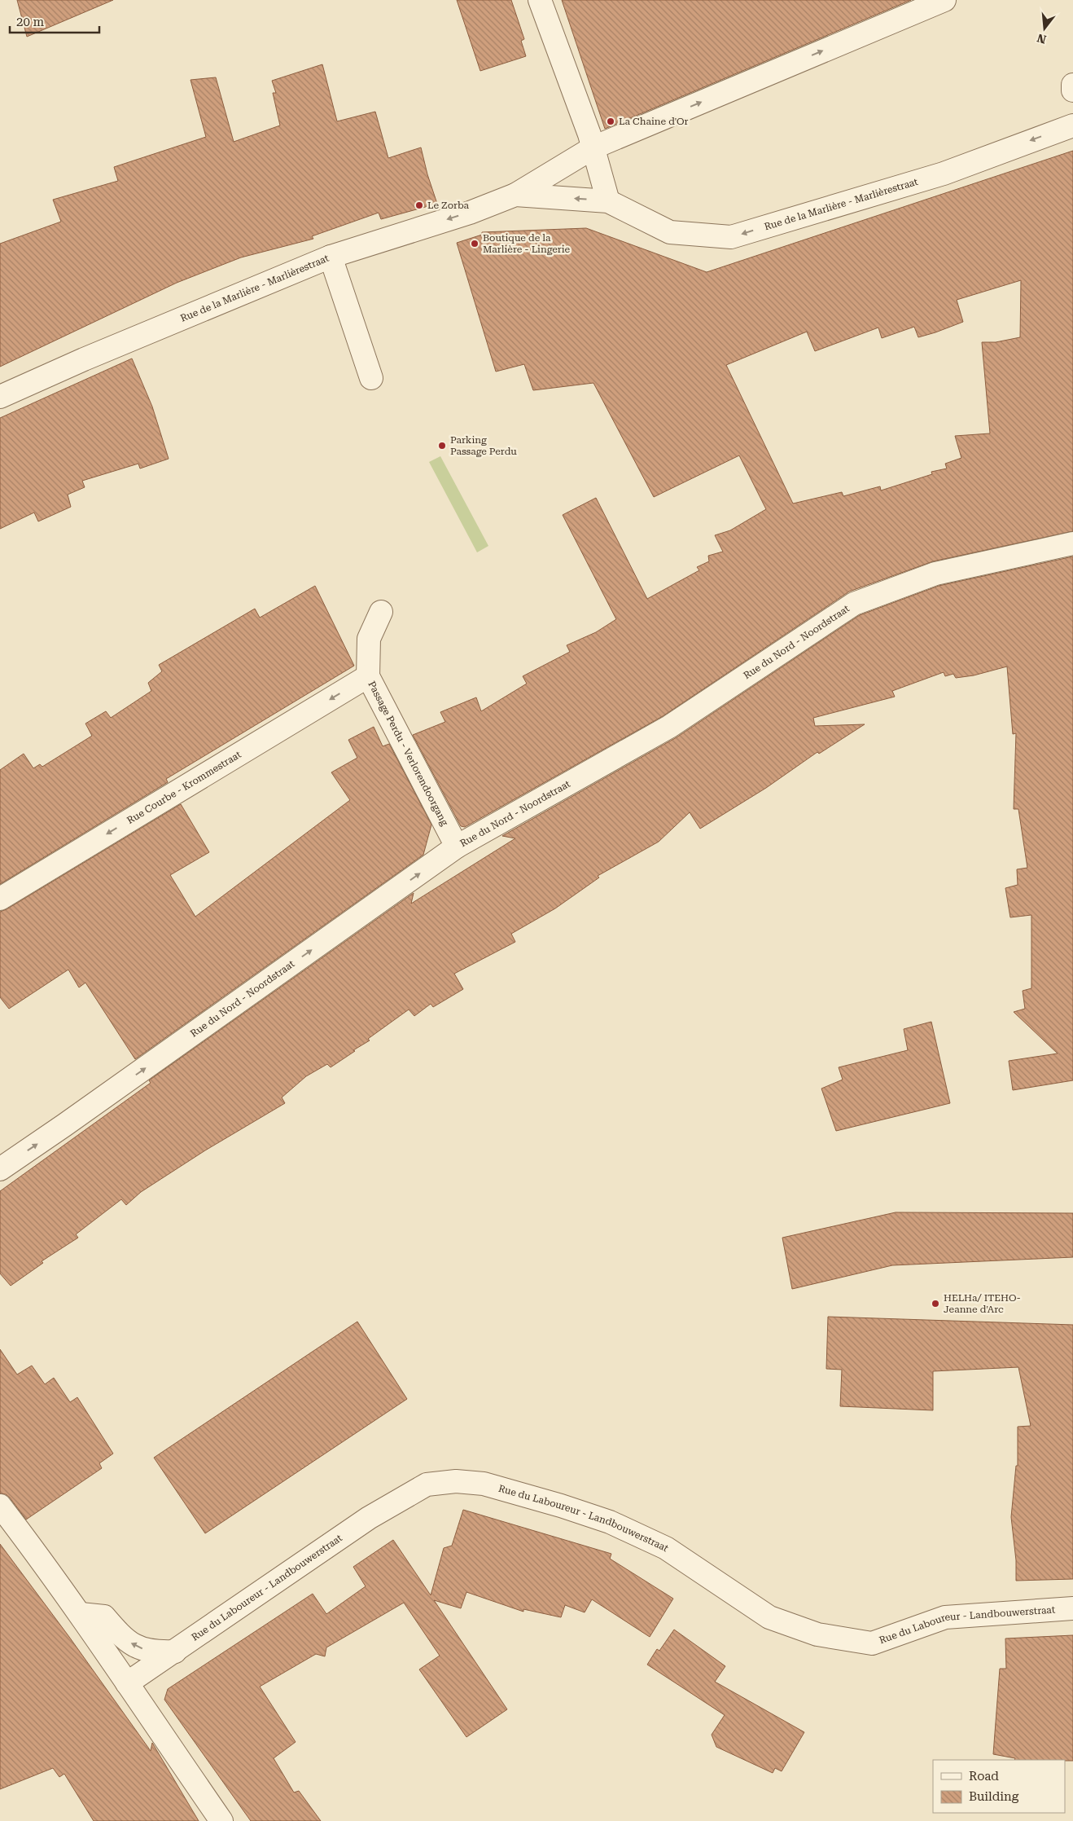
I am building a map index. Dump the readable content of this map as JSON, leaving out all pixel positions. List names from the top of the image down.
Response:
{
  "streets": {
    "street": [
      "Rue de la Marlière - Marlièrestraat",
      "Rue du Nord - Noordstraat",
      "Passage Perdu - Verlorendoorgang",
      "Rue Courbe - Krommestraat",
      "Rue du Laboureur - Landbouwerstraat"
    ]
  },
  "crossings": [
    ["Rue du Nord - Noordstraat", "Passage Perdu - Verlorendoorgang"],
    ["Passage Perdu - Verlorendoorgang", "Rue Courbe - Krommestraat"]
  ],
  "one_way": ["Rue du Nord - Noordstraat", "Rue Courbe - Krommestraat"],
  "places": [
    "La Chaine d'Or",
    "Le Zorba",
    "Boutique de la Marlière - Lingerie",
    "Parking Passage Perdu",
    "HELHa/ ITEHO- Jeanne d'Arc"
  ],
  "legend": ["Road", "Building"],
  "scale_bar": "20 m",
  "north": "bottom"
}
